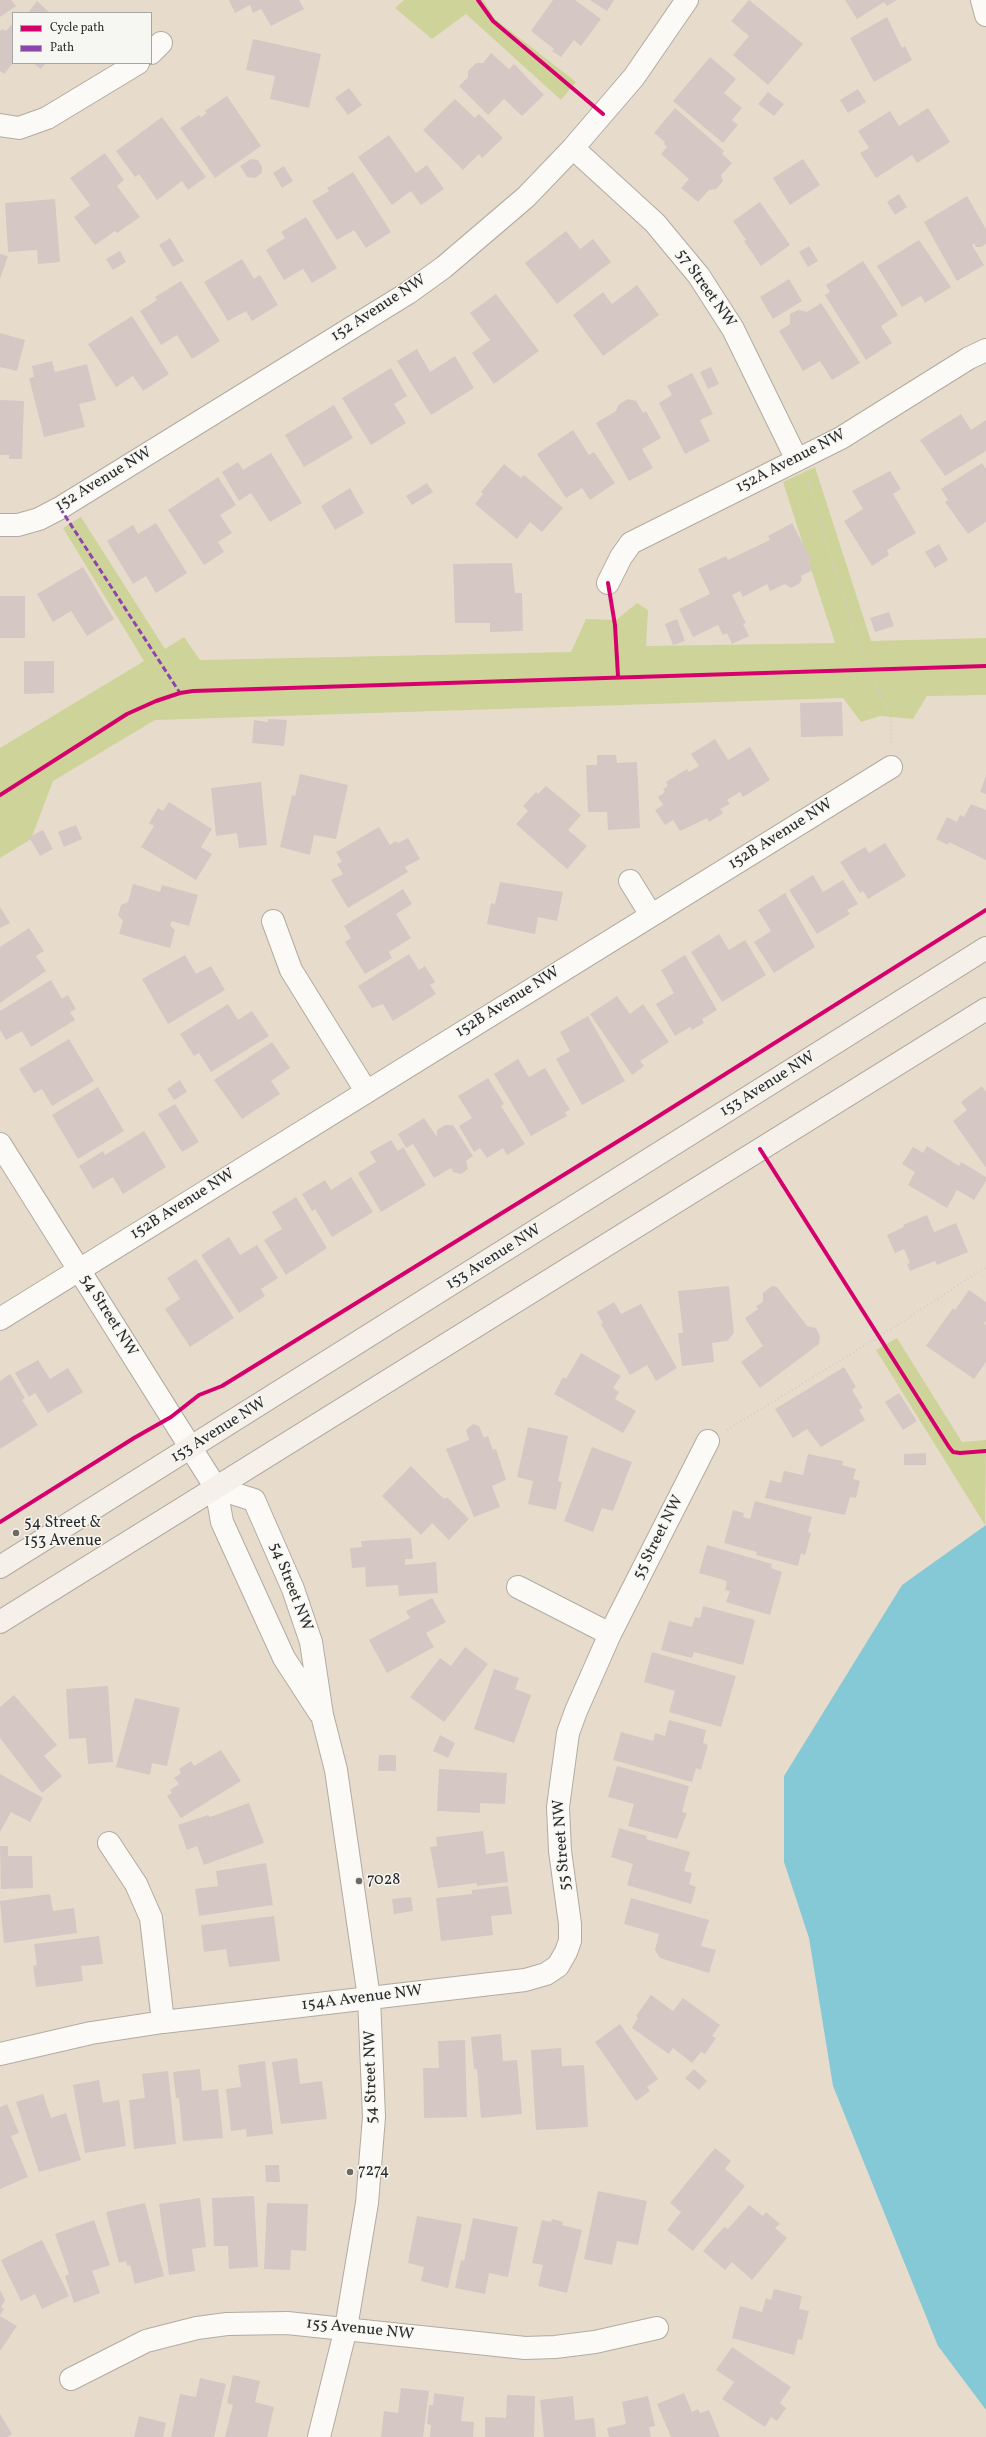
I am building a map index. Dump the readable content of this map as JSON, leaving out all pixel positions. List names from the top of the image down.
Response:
{
  "streets": {
    "main road": ["153 Avenue NW"],
    "street": [
      "57 Street NW",
      "152 Avenue NW",
      "152A Avenue NW",
      "152B Avenue NW",
      "54 Street NW",
      "55 Street NW",
      "154A Avenue NW",
      "155 Avenue NW"
    ]
  },
  "crossings": [
    ["57 Street NW", "152 Avenue NW"],
    ["57 Street NW", "152A Avenue NW"],
    ["152B Avenue NW", "54 Street NW"],
    ["153 Avenue NW", "54 Street NW"],
    ["54 Street NW", "154A Avenue NW"],
    ["54 Street NW", "155 Avenue NW"],
    ["55 Street NW", "154A Avenue NW"]
  ],
  "places": ["54 Street & 153 Avenue", "7028", "7274"],
  "legend": ["Cycle path", "Path"]
}
